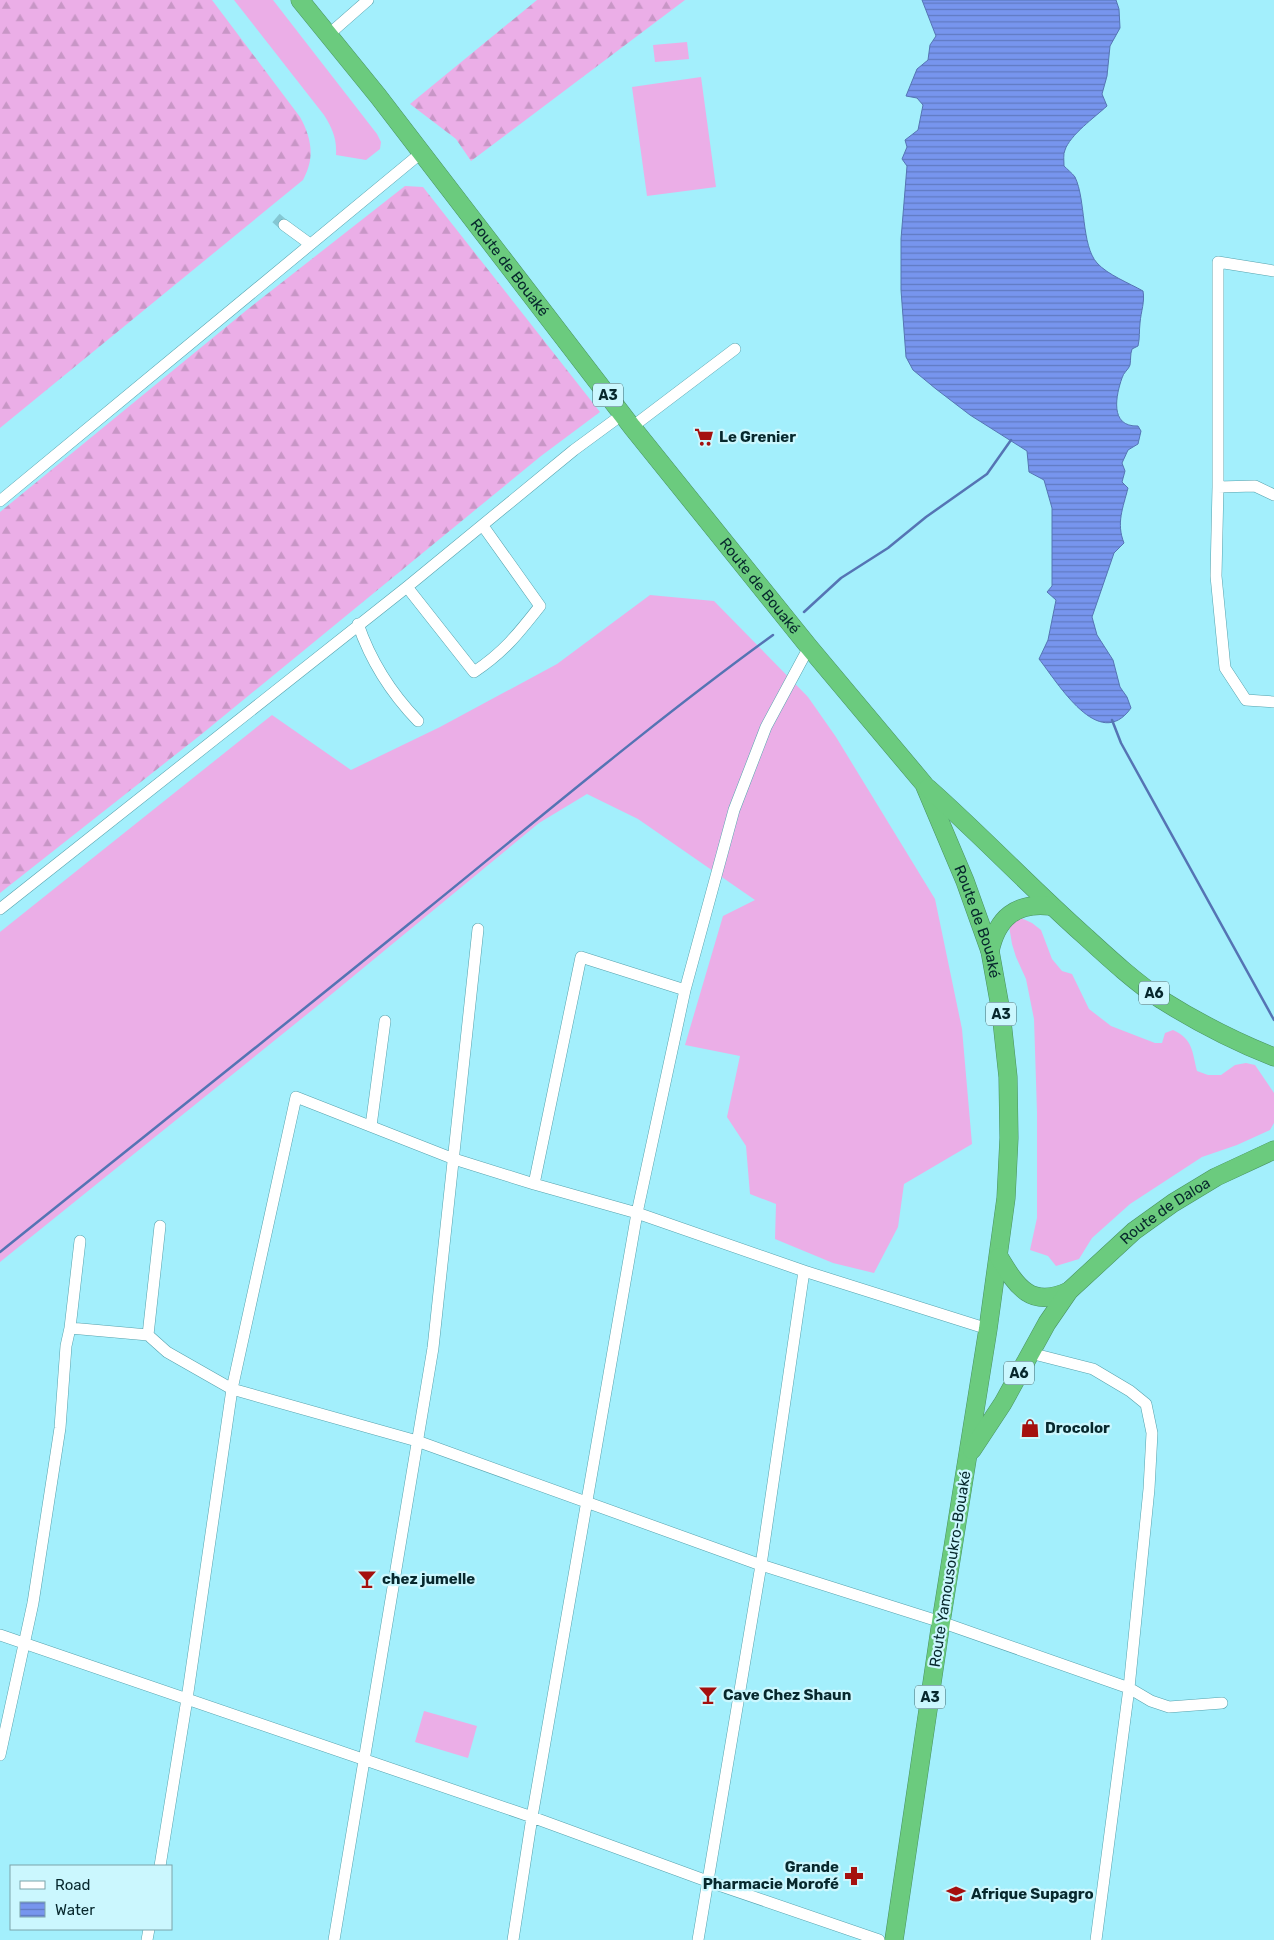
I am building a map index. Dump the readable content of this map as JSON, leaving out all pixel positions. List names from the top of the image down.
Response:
{
  "streets": {
    "highway": [
      "Route de Bouaké",
      "A3",
      "A6",
      "Route de Daloa",
      "Route Yamousoukro-Bouaké"
    ]
  },
  "crossings": [
    ["Route de Bouaké", "A6"],
    ["Route de Bouaké", "Route Yamousoukro-Bouaké"],
    ["A6", "Route de Daloa"],
    ["A6", "Route Yamousoukro-Bouaké"]
  ],
  "places": {
    "supermarket": ["Le Grenier"],
    "shop": ["Drocolor"],
    "bar": ["chez jumelle", "Cave Chez Shaun"],
    "pharmacy": ["Grande Pharmacie Morofé"],
    "school or university": ["Afrique Supagro"]
  },
  "legend": ["Road", "Water"]
}
